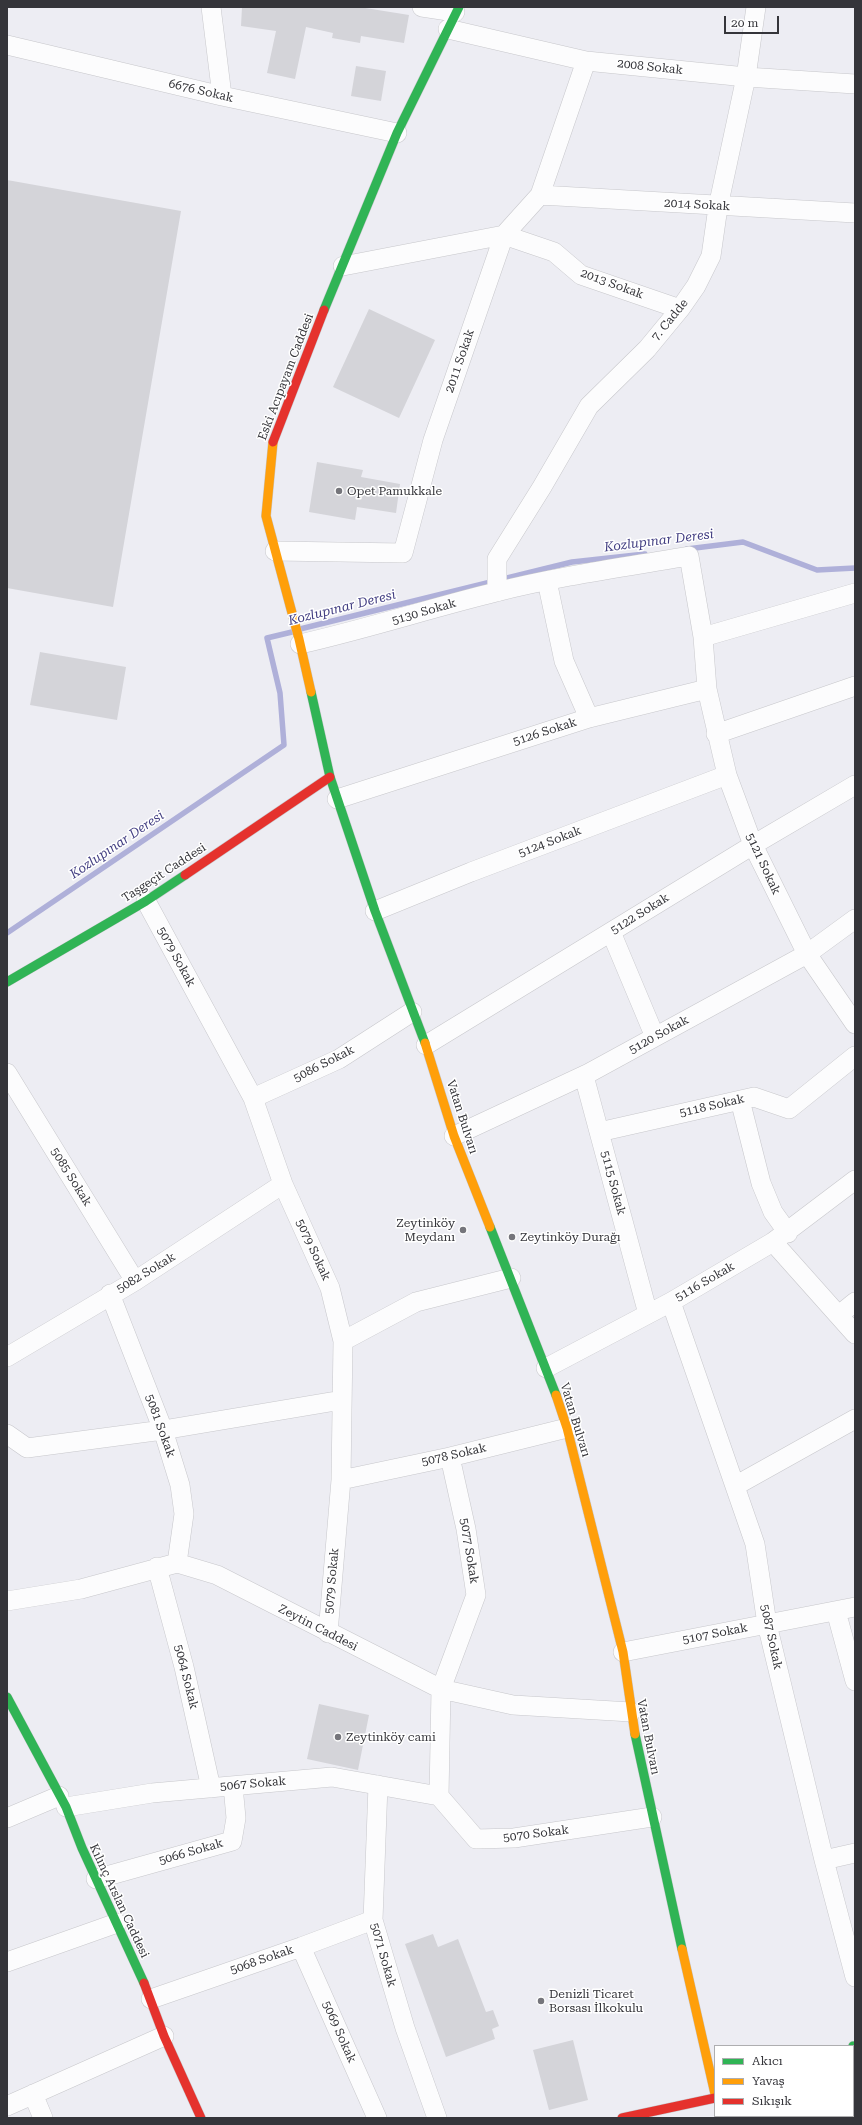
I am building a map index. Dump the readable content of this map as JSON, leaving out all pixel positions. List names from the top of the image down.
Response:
{
  "streets": {
    "main road": [
      "Eski Acıpayam Caddesi",
      "Taşgeçit Caddesi",
      "Vatan Bulvarı",
      "Kılınç Arslan Caddesi"
    ],
    "street": [
      "2008 Sokak",
      "6676 Sokak",
      "2014 Sokak",
      "2013 Sokak",
      "7. Cadde",
      "2011 Sokak",
      "5130 Sokak",
      "5126 Sokak",
      "5124 Sokak",
      "5121 Sokak",
      "5122 Sokak",
      "5079 Sokak",
      "5120 Sokak",
      "5086 Sokak",
      "5118 Sokak",
      "5085 Sokak",
      "5115 Sokak",
      "5082 Sokak",
      "5116 Sokak",
      "5081 Sokak",
      "5078 Sokak",
      "5077 Sokak",
      "Zeytin Caddesi",
      "5107 Sokak",
      "5087 Sokak",
      "5064 Sokak",
      "5067 Sokak",
      "5070 Sokak",
      "5066 Sokak",
      "5071 Sokak",
      "5068 Sokak",
      "5069 Sokak"
    ]
  },
  "crossings": [
    ["2008 Sokak", "7. Cadde"],
    ["2008 Sokak", "2011 Sokak"],
    ["2008 Sokak", "Eski Acıpayam Caddesi"],
    ["6676 Sokak", "Eski Acıpayam Caddesi"],
    ["2014 Sokak", "7. Cadde"],
    ["2014 Sokak", "2011 Sokak"],
    ["2013 Sokak", "7. Cadde"],
    ["2013 Sokak", "2011 Sokak"],
    ["7. Cadde", "5130 Sokak"],
    ["2011 Sokak", "Eski Acıpayam Caddesi"],
    ["Eski Acıpayam Caddesi", "5130 Sokak"],
    ["Eski Acıpayam Caddesi", "Taşgeçit Caddesi"],
    ["Eski Acıpayam Caddesi", "Vatan Bulvarı"],
    ["5126 Sokak", "5121 Sokak"],
    ["5126 Sokak", "Vatan Bulvarı"],
    ["5124 Sokak", "5121 Sokak"],
    ["5124 Sokak", "Vatan Bulvarı"],
    ["5121 Sokak", "5122 Sokak"],
    ["5121 Sokak", "5120 Sokak"],
    ["Taşgeçit Caddesi", "5079 Sokak"],
    ["Taşgeçit Caddesi", "Vatan Bulvarı"],
    ["5122 Sokak", "Vatan Bulvarı"],
    ["5079 Sokak", "5086 Sokak"],
    ["5079 Sokak", "5082 Sokak"],
    ["5079 Sokak", "5078 Sokak"],
    ["5079 Sokak", "Zeytin Caddesi"],
    ["5120 Sokak", "Vatan Bulvarı"],
    ["5120 Sokak", "5115 Sokak"],
    ["5086 Sokak", "Vatan Bulvarı"],
    ["5118 Sokak", "5115 Sokak"],
    ["Vatan Bulvarı", "5116 Sokak"],
    ["Vatan Bulvarı", "5078 Sokak"],
    ["Vatan Bulvarı", "Zeytin Caddesi"],
    ["Vatan Bulvarı", "5107 Sokak"],
    ["Vatan Bulvarı", "5070 Sokak"],
    ["5085 Sokak", "5082 Sokak"],
    ["5115 Sokak", "5116 Sokak"],
    ["5082 Sokak", "5081 Sokak"],
    ["5116 Sokak", "5087 Sokak"],
    ["5081 Sokak", "Zeytin Caddesi"],
    ["5078 Sokak", "5077 Sokak"],
    ["5077 Sokak", "Zeytin Caddesi"],
    ["5077 Sokak", "5067 Sokak"],
    ["5077 Sokak", "5070 Sokak"],
    ["Zeytin Caddesi", "5064 Sokak"],
    ["5107 Sokak", "5087 Sokak"],
    ["5064 Sokak", "5067 Sokak"],
    ["5067 Sokak", "5070 Sokak"],
    ["5067 Sokak", "5066 Sokak"],
    ["5067 Sokak", "Kılınç Arslan Caddesi"],
    ["5067 Sokak", "5071 Sokak"],
    ["5066 Sokak", "Kılınç Arslan Caddesi"],
    ["Kılınç Arslan Caddesi", "5068 Sokak"],
    ["5071 Sokak", "5068 Sokak"],
    ["5068 Sokak", "5069 Sokak"]
  ],
  "water": ["Kozlupınar Deresi"],
  "places": [
    "Opet Pamukkale",
    "Zeytinköy Meydanı",
    "Zeytinköy Durağı",
    "Zeytinköy cami",
    "Denizli Ticaret Borsası İlkokulu"
  ],
  "legend": ["Akıcı", "Yavaş", "Sıkışık"],
  "scale_bar": "20 m"
}
